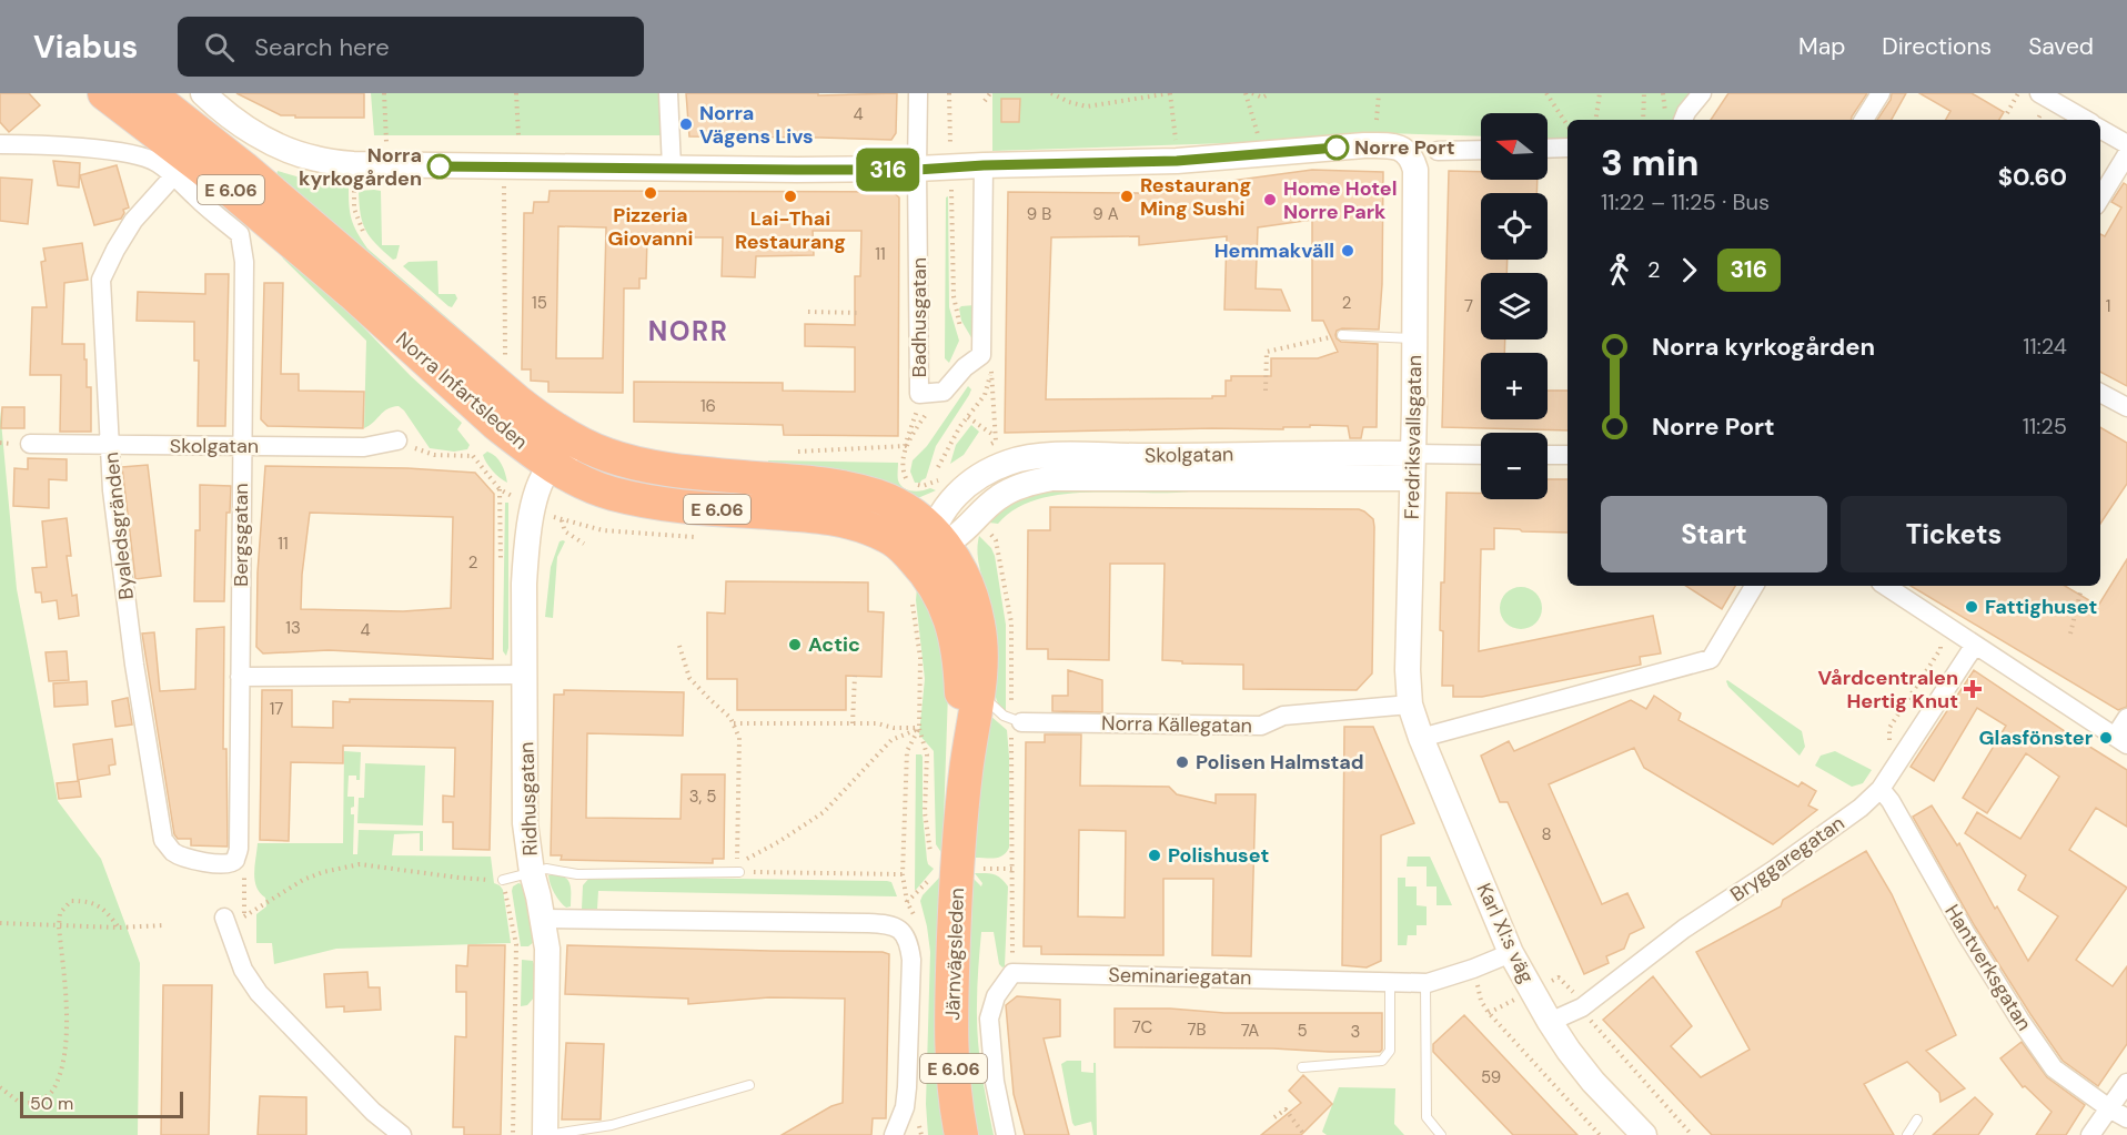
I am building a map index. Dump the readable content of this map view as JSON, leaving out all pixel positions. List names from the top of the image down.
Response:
{
  "streets": {
    "highway": ["E 6.06", "Norra Infartsleden", "Järnvägsleden"],
    "street": [
      "Badhusgatan",
      "Fredriksvallsgatan",
      "Skolgatan",
      "Byaledsgränden",
      "Bergsgatan",
      "Norra Källegatan",
      "Ridhusgatan",
      "Bryggaregatan",
      "Karl XI:s väg",
      "Hantverksgatan",
      "Seminariegatan"
    ]
  },
  "crossings": [
    ["Norra Infartsleden", "Skolgatan"],
    ["Norra Infartsleden", "Ridhusgatan"],
    ["Norra Infartsleden", "Järnvägsleden"],
    ["Fredriksvallsgatan", "Skolgatan"],
    ["Fredriksvallsgatan", "Norra Källegatan"],
    ["Fredriksvallsgatan", "Karl XI:s väg"],
    ["Skolgatan", "Byaledsgränden"],
    ["Skolgatan", "Bergsgatan"],
    ["Skolgatan", "Järnvägsleden"],
    ["Byaledsgränden", "Bergsgatan"],
    ["Norra Källegatan", "Karl XI:s väg"],
    ["Bryggaregatan", "Karl XI:s väg"],
    ["Bryggaregatan", "Hantverksgatan"],
    ["Karl XI:s väg", "Seminariegatan"]
  ],
  "districts": ["NORR"],
  "places": {
    "other": [
      "Norra Vägens Livs",
      "Norre Port",
      "Norra kyrkogården",
      "Pizzeria Giovanni",
      "Lai-Thai Restaurang",
      "Restaurang Ming Sushi",
      "Home Hotel Norre Park",
      "Hemmakväll",
      "Fattighuset",
      "Actic",
      "Glasfönster",
      "Polisen Halmstad",
      "Polishuset"
    ],
    "health": ["Vårdcentralen Hertig Knut"]
  },
  "lines": ["bus line 316"],
  "house_numbers": [
    "4",
    "9 B",
    "9 A",
    "11",
    "15",
    "2",
    "7",
    "1",
    "16",
    "11",
    "2",
    "13",
    "4",
    "17",
    "3, 5",
    "8",
    "7C",
    "7B",
    "7A",
    "5",
    "3",
    "59"
  ],
  "scale_bar": "50 m",
  "north": "left",
  "page": {
    "header": "Viabus",
    "search": "Search here",
    "nav": ["Map", "Directions", "Saved"],
    "on_map": "316",
    "map_buttons": ["+", "−"],
    "heading": ["3 min", "11:22 – 11:25 · Bus", "$0.60"],
    "legs": ["2", "316"],
    "list": [
      {
        "name": "Norra kyrkogården",
        "value": "11:24"
      },
      {
        "name": "Norre Port",
        "value": "11:25"
      }
    ],
    "buttons": ["Start", "Tickets"],
    "scale": "50 m"
  }
}
